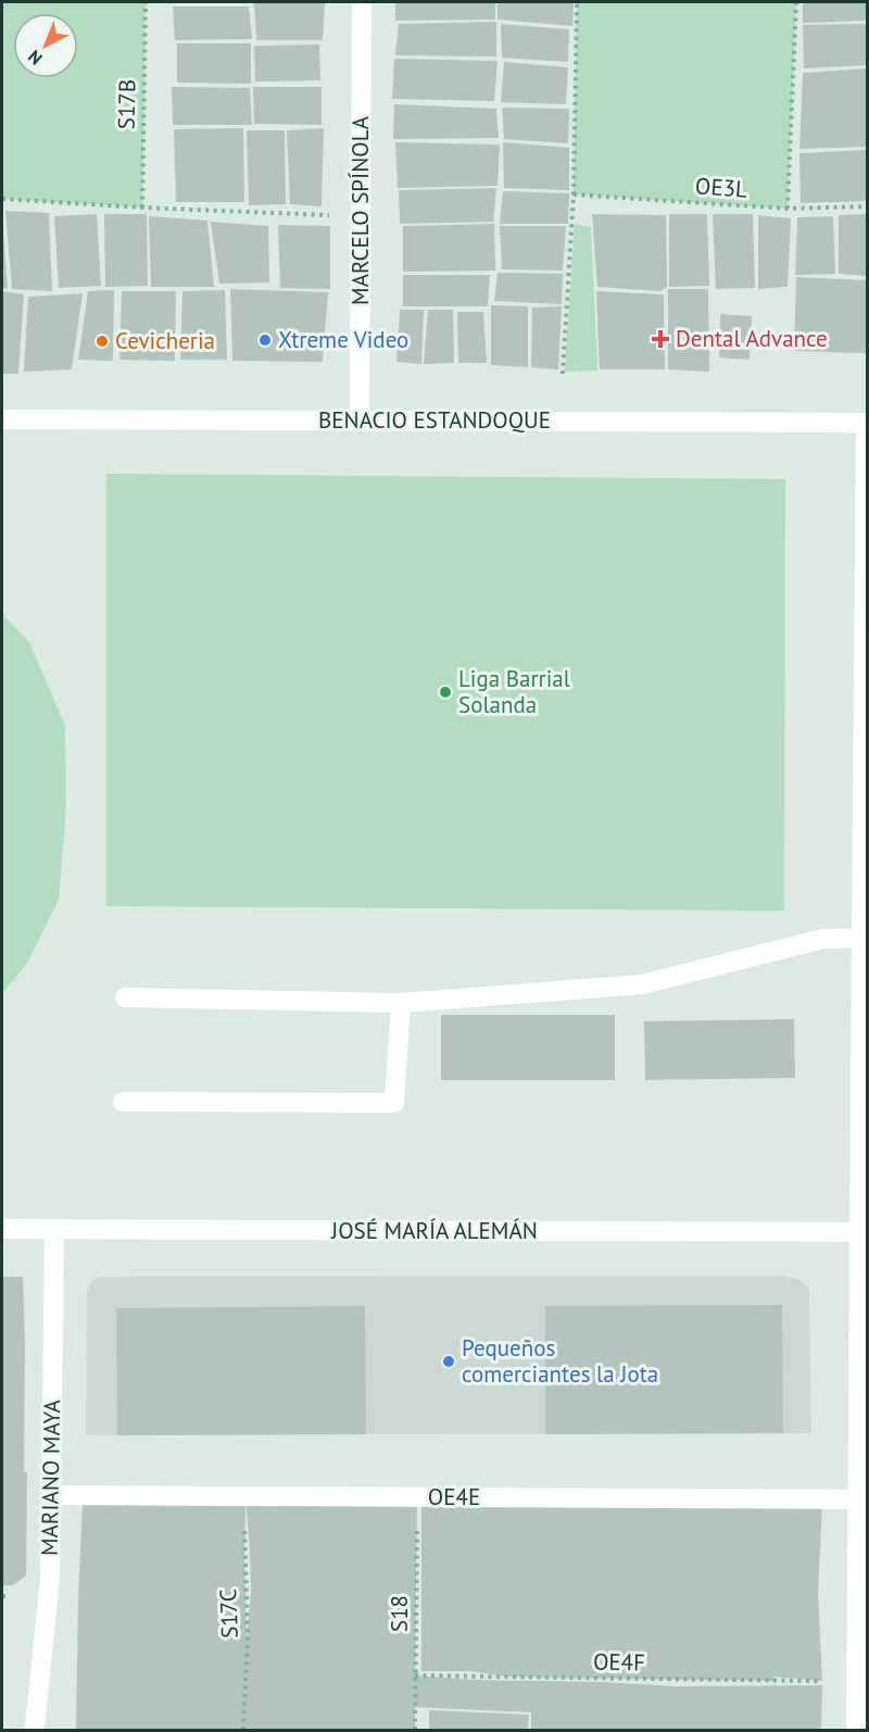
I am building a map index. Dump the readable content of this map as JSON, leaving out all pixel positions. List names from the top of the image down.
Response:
{
  "streets": {
    "street": [
      "MARCELO SPÍNOLA",
      "BENACIO ESTANDOQUE",
      "JOSÉ MARÍA ALEMÁN",
      "MARIANO MAYA",
      "OE4E"
    ],
    "path": [
      "S17B",
      "OE3L",
      "S17C",
      "S18",
      "OE4F"
    ]
  },
  "crossings": [
    ["MARCELO SPÍNOLA", "BENACIO ESTANDOQUE"],
    ["JOSÉ MARÍA ALEMÁN", "MARIANO MAYA"],
    ["MARIANO MAYA", "OE4E"],
    ["OE4E", "S17C"],
    ["OE4E", "S18"],
    ["S18", "OE4F"]
  ],
  "places": {
    "health": ["Dental Advance"],
    "other": [
      "Xtreme Video",
      "Cevicheria",
      "Liga Barrial Solanda",
      "Pequeños comerciantes la Jota"
    ]
  },
  "north": "bottom left"
}
